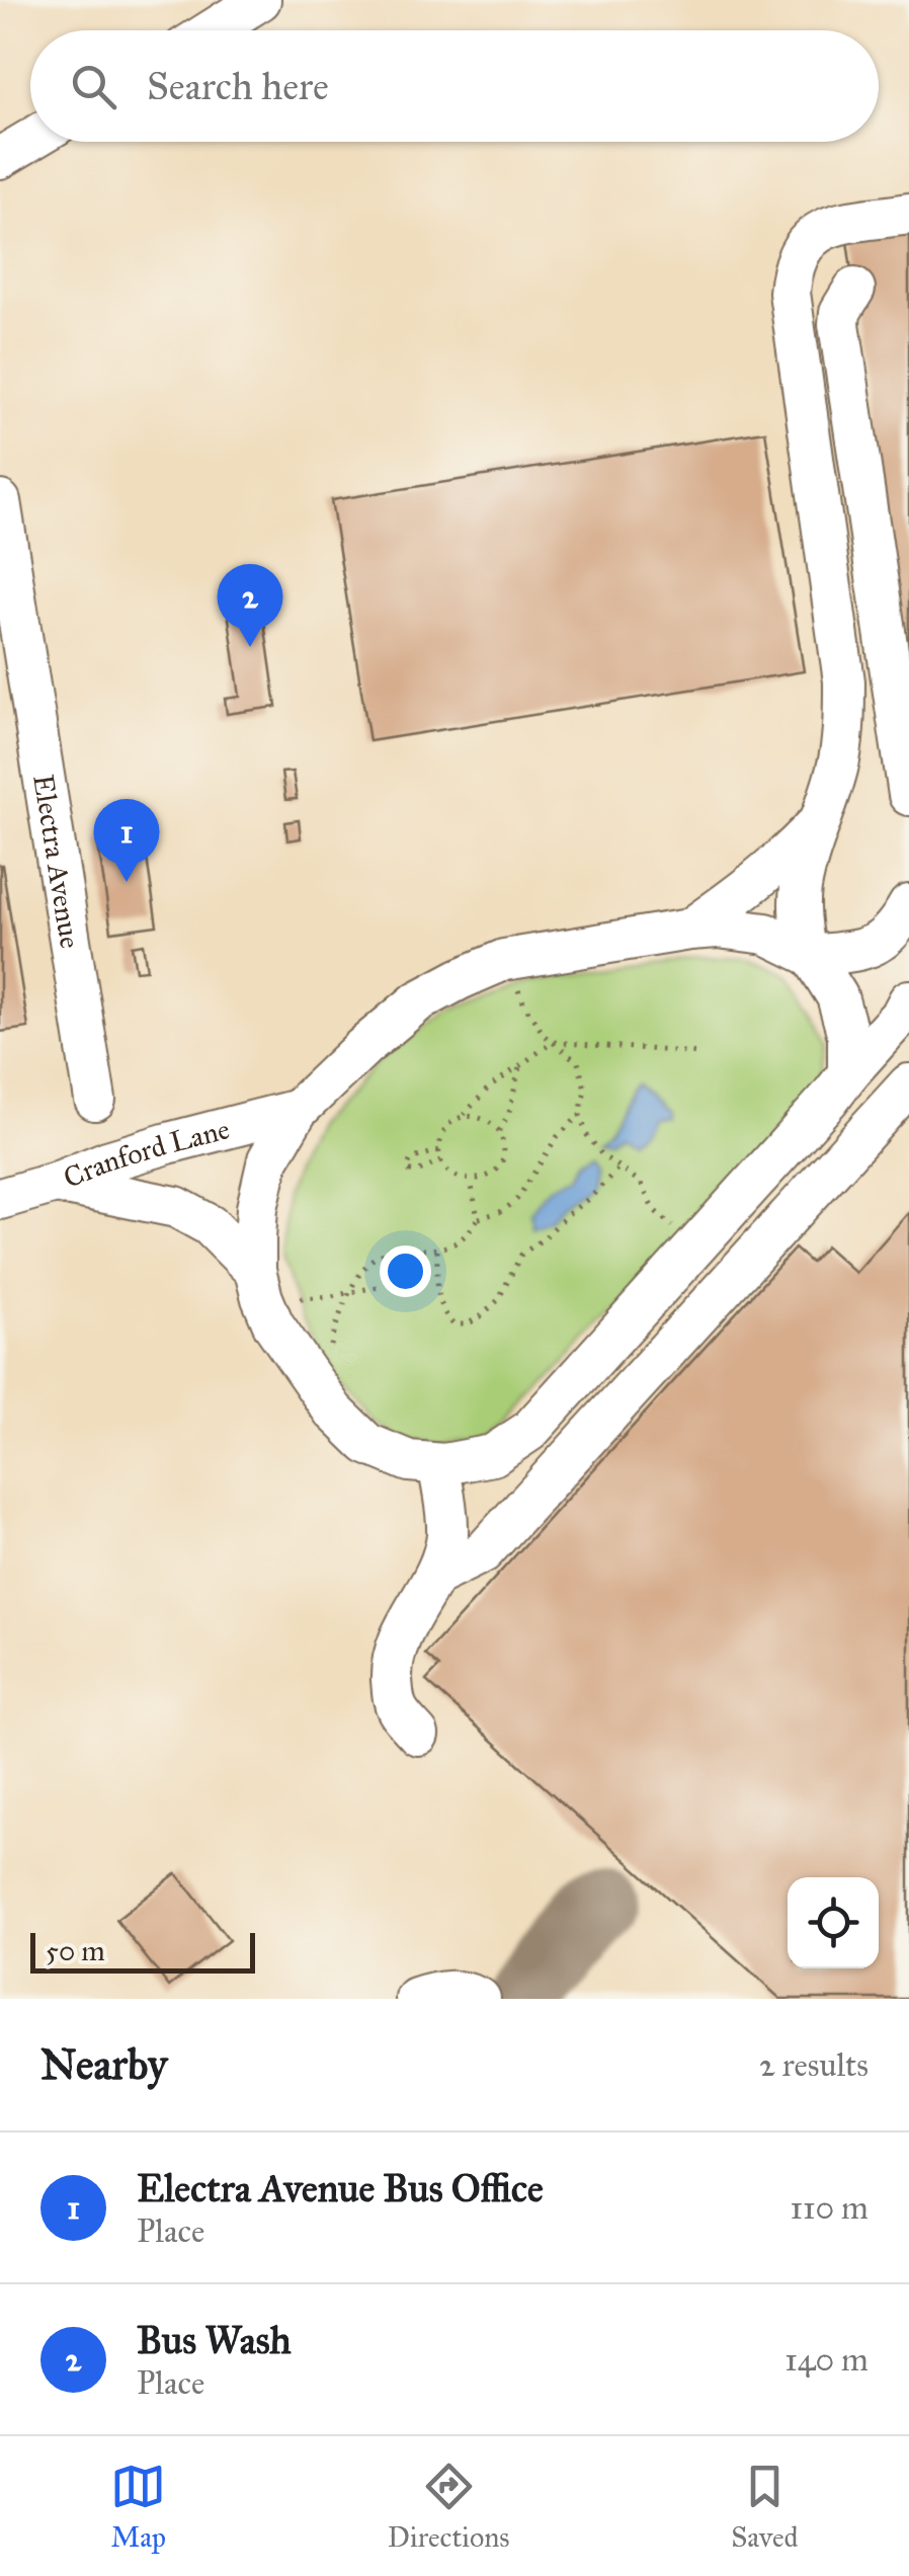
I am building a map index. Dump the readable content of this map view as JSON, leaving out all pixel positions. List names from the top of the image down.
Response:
{
  "streets": {
    "lane": ["Electra Avenue", "Cranford Lane"]
  },
  "scale_bar": "50 m",
  "page": {
    "search": "Search here",
    "pins": ["2", "1"],
    "scale": "50 m",
    "heading": ["Nearby", "2 results"],
    "list": [
      {
        "mark": "1",
        "name": "Electra Avenue Bus Office",
        "note": "Place",
        "value": "110 m"
      },
      {
        "mark": "2",
        "name": "Bus Wash",
        "note": "Place",
        "value": "140 m"
      }
    ],
    "nav": ["Map", "Directions", "Saved"]
  }
}
